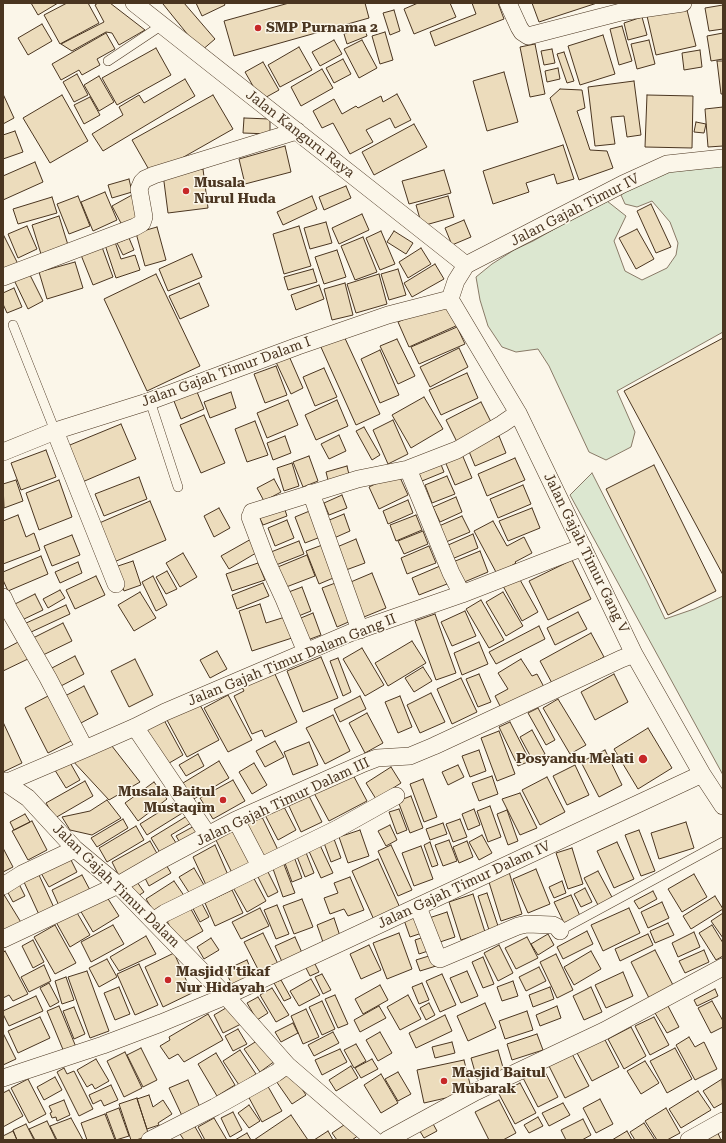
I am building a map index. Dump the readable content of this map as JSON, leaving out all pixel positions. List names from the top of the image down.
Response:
{
  "streets": {
    "street": [
      "Jalan Kanguru Raya",
      "Jalan Gajah Timur IV",
      "Jalan Gajah Timur Dalam I",
      "Jalan Gajah Timur Gang V",
      "Jalan Gajah Timur Dalam Gang II",
      "Jalan Gajah Timur Dalam III",
      "Jalan Gajah Timur Dalam IV",
      "Jalan Gajah Timur Dalam"
    ]
  },
  "crossings": [
    ["Jalan Kanguru Raya", "Jalan Gajah Timur IV"],
    ["Jalan Gajah Timur Dalam I", "Jalan Gajah Timur Gang V"],
    ["Jalan Gajah Timur Gang V", "Jalan Gajah Timur Dalam Gang II"],
    ["Jalan Gajah Timur Gang V", "Jalan Gajah Timur Dalam III"],
    ["Jalan Gajah Timur Gang V", "Jalan Gajah Timur Dalam IV"],
    ["Jalan Gajah Timur Dalam Gang II", "Jalan Gajah Timur Dalam"],
    ["Jalan Gajah Timur Dalam III", "Jalan Gajah Timur Dalam"],
    ["Jalan Gajah Timur Dalam IV", "Jalan Gajah Timur Dalam"]
  ],
  "places": [
    "SMP Purnama 2",
    "Musala Nurul Huda",
    "Posyandu Melati",
    "Musala Baitul Mustaqim",
    "Masjid I'tikaf Nur Hidayah",
    "Masjid Baitul Mubarak"
  ]
}
